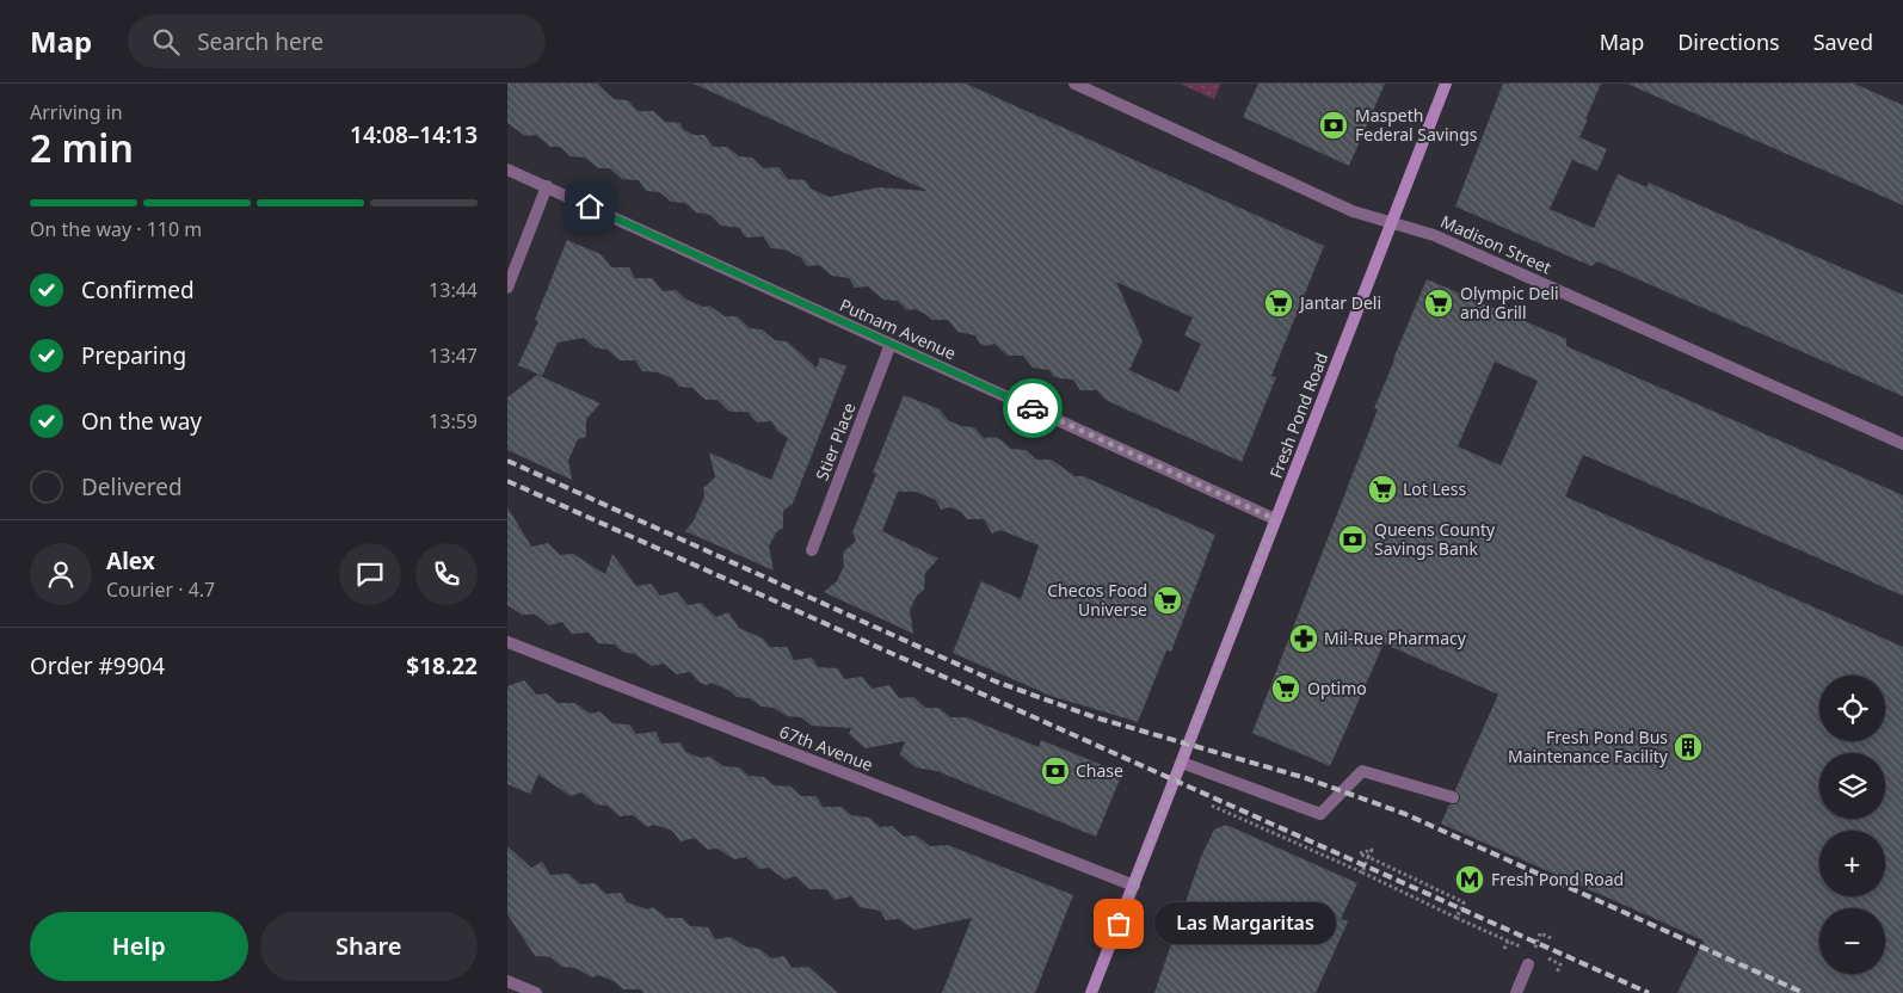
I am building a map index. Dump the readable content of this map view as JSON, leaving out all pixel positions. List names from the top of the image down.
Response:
{
  "streets": {
    "main road": ["Fresh Pond Road"],
    "street": [
      "Madison Street",
      "Putnam Avenue",
      "Stier Place",
      "67th Avenue"
    ]
  },
  "crossings": [
    ["Madison Street", "Fresh Pond Road"],
    ["Putnam Avenue", "Fresh Pond Road"],
    ["Putnam Avenue", "Stier Place"],
    ["Fresh Pond Road", "67th Avenue"]
  ],
  "places": {
    "bank": ["Maspeth Federal Savings", "Queens County Savings Bank", "Chase"],
    "supermarket": [
      "Jantar Deli",
      "Olympic Deli and Grill",
      "Lot Less",
      "Checos Food Universe",
      "Optimo"
    ],
    "pharmacy": ["Mil-Rue Pharmacy"],
    "building": ["Fresh Pond Bus Maintenance Facility"],
    "metro station": ["Fresh Pond Road"],
    "other": ["Las Margaritas"]
  },
  "page": {
    "header": "Map",
    "search": "Search here",
    "nav": ["Map", "Directions", "Saved"],
    "heading": ["2 min", "Arriving in", "14:08–14:13"],
    "panel": [
      "Alex",
      "Courier · 4.7",
      "Order #9904",
      "$18.22"
    ],
    "bar": "On the way · 110 m",
    "list": [
      ["Confirmed", "13:44"],
      ["Preparing", "13:47"],
      ["On the way", "13:59"],
      "Delivered"
    ],
    "map_buttons": ["+", "−"],
    "buttons": ["Help", "Share"],
    "bubble": "Las Margaritas"
  }
}
